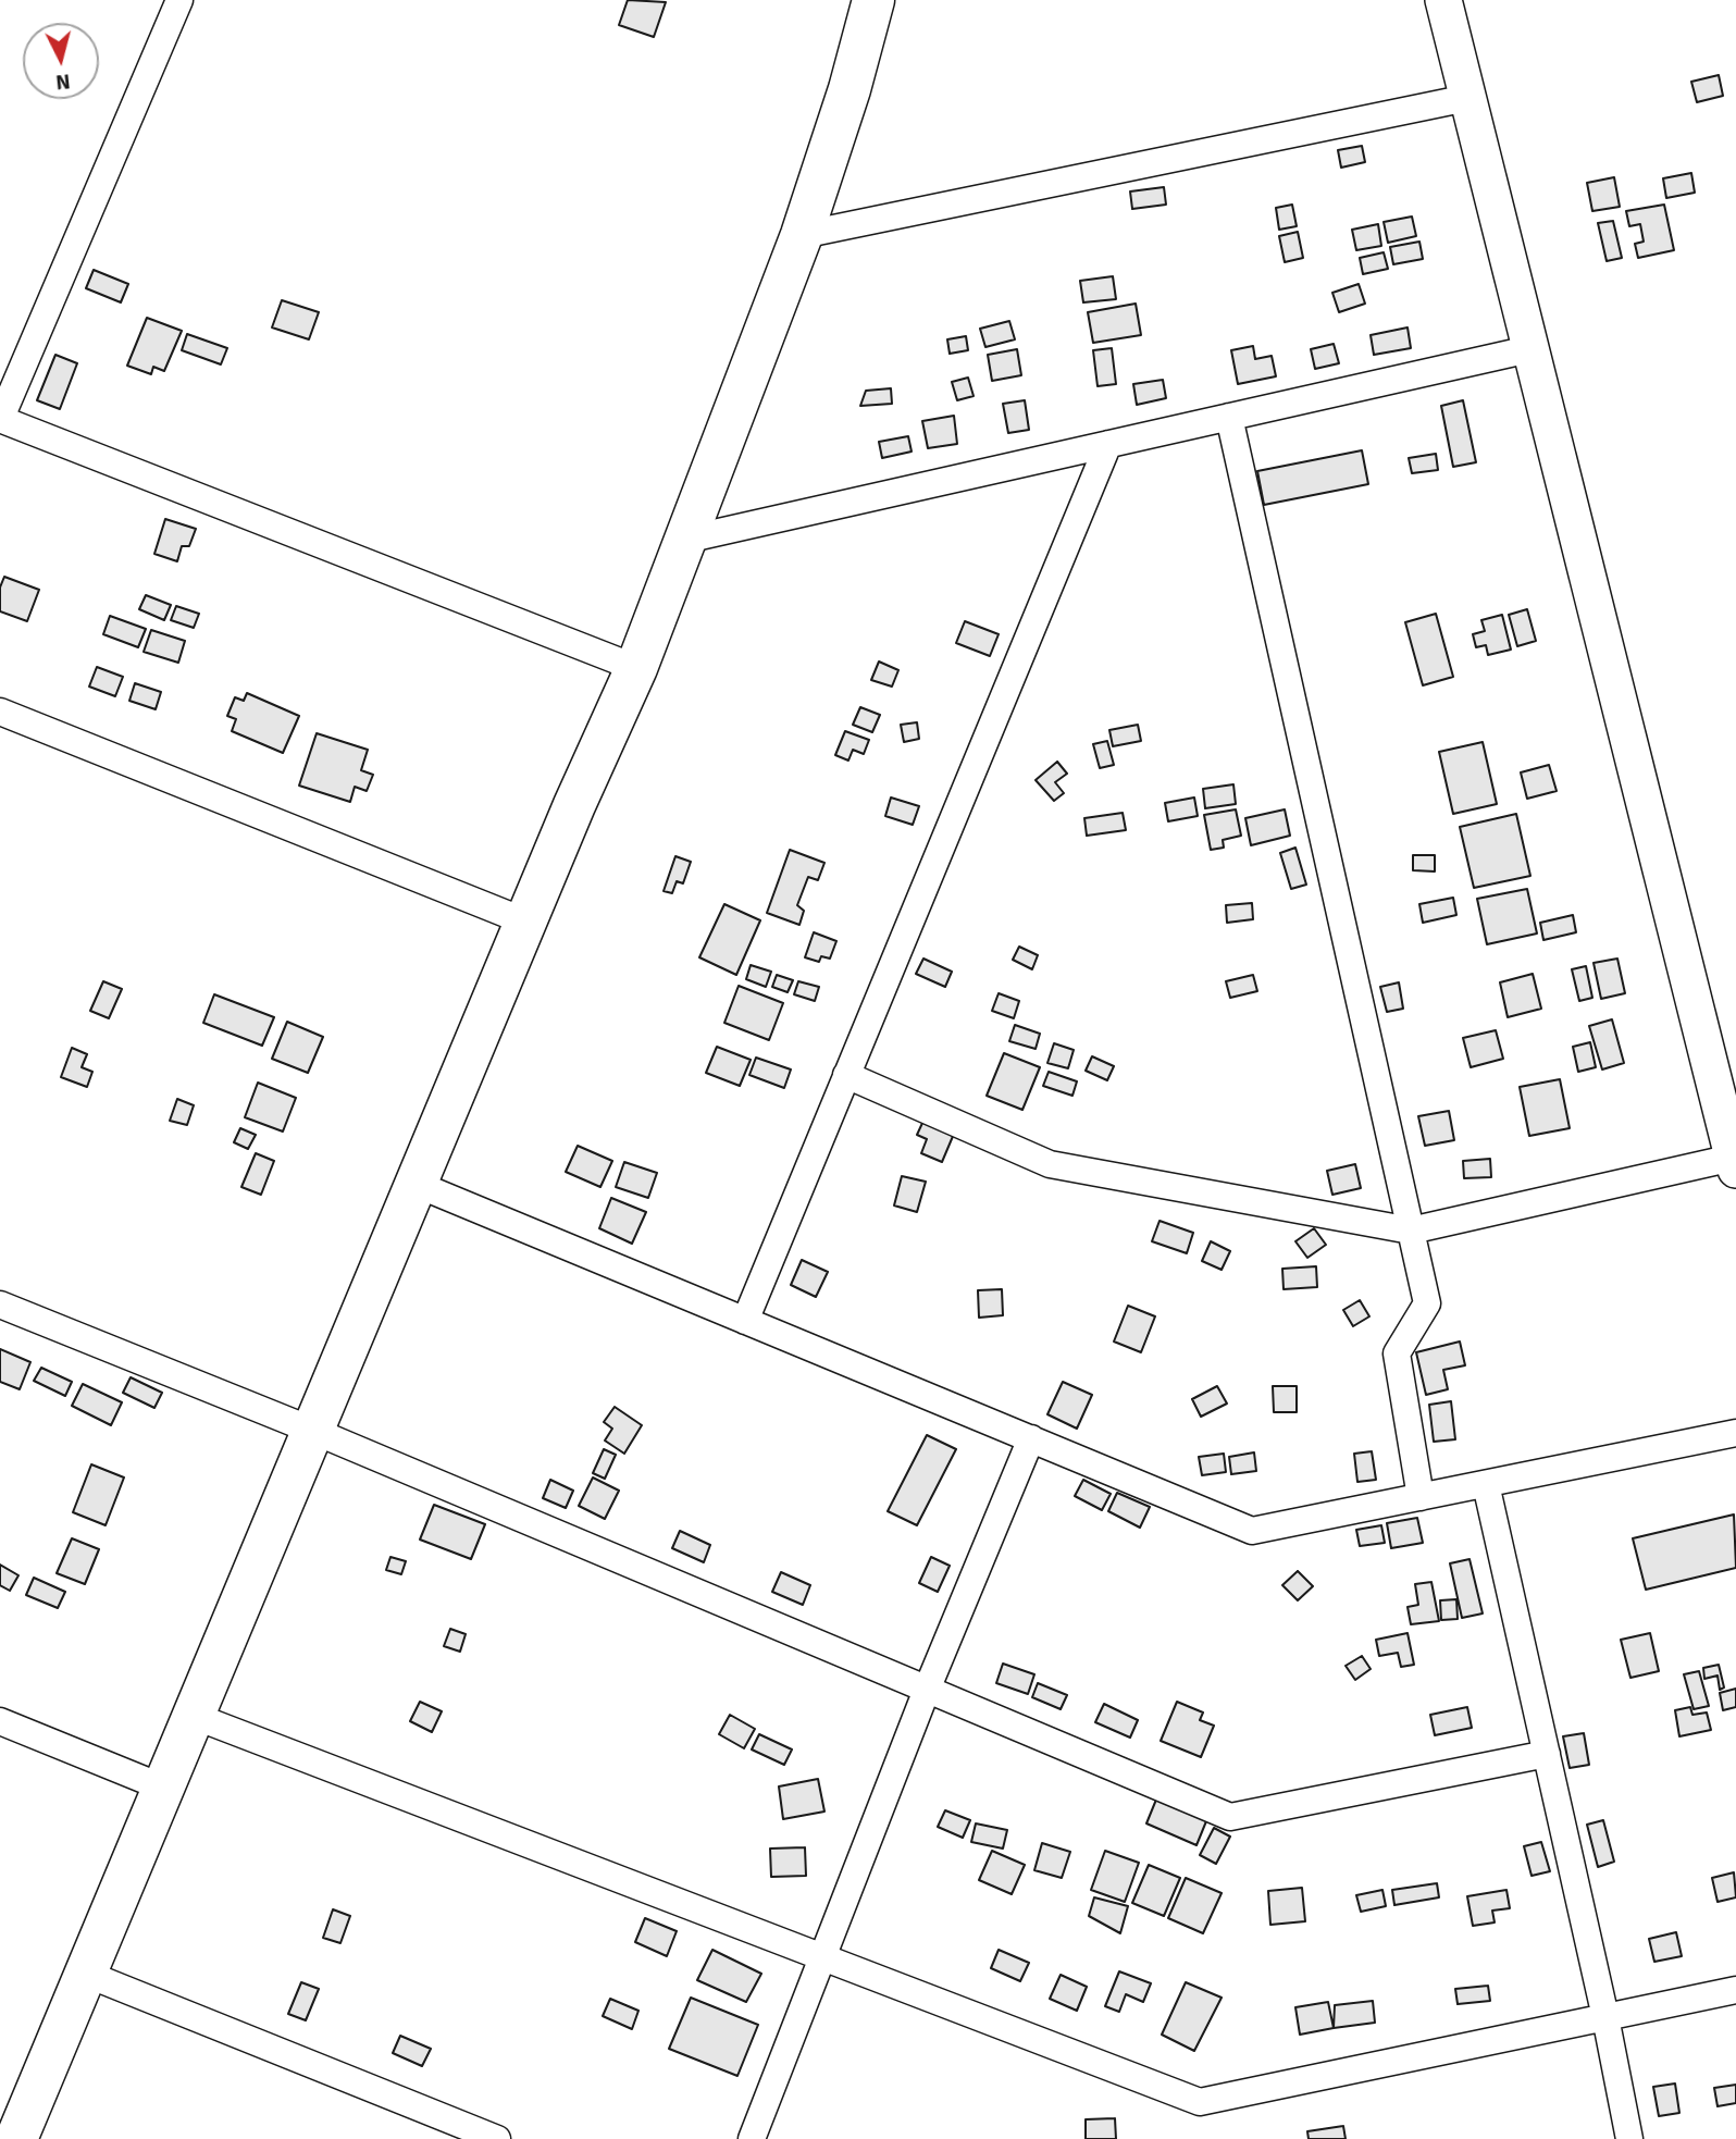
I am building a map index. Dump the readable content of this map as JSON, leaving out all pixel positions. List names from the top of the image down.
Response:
{
  "north": "bottom"
}
